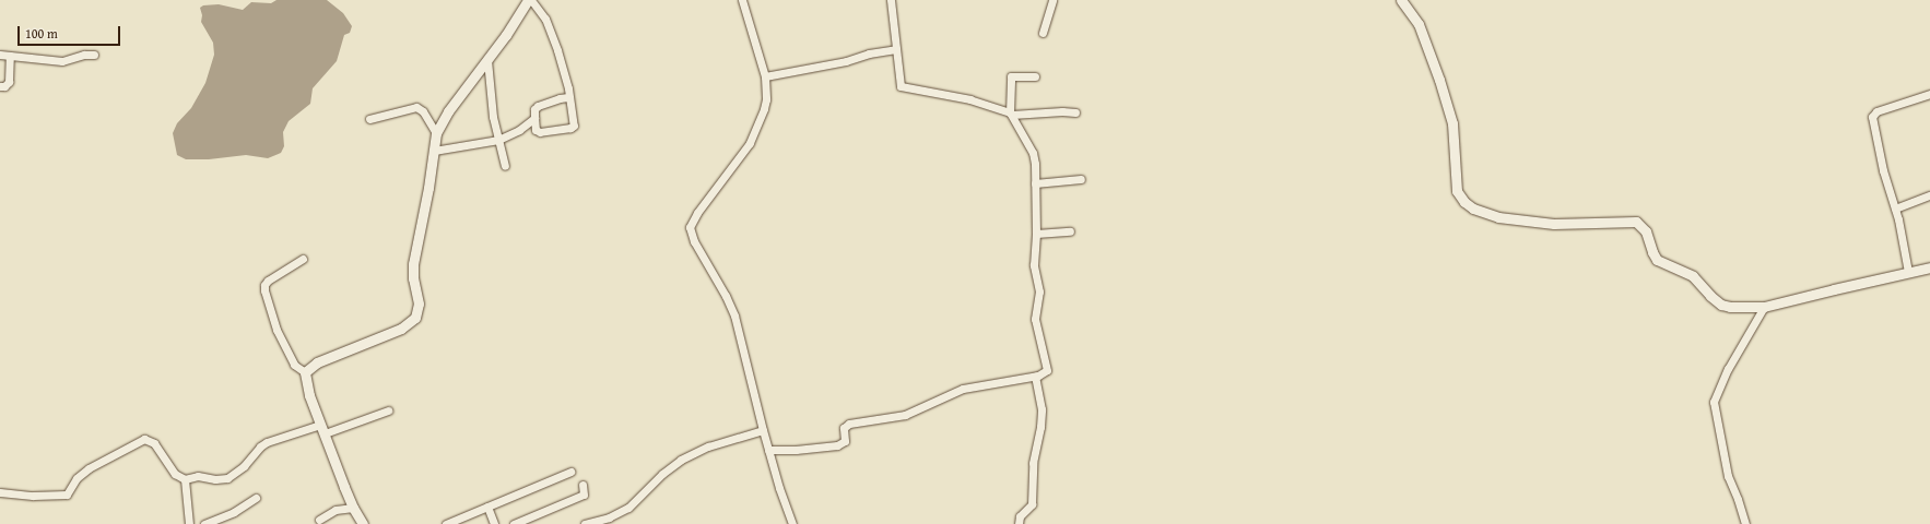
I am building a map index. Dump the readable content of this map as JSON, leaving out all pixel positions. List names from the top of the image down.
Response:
{
  "scale_bar": "100 m"
}
